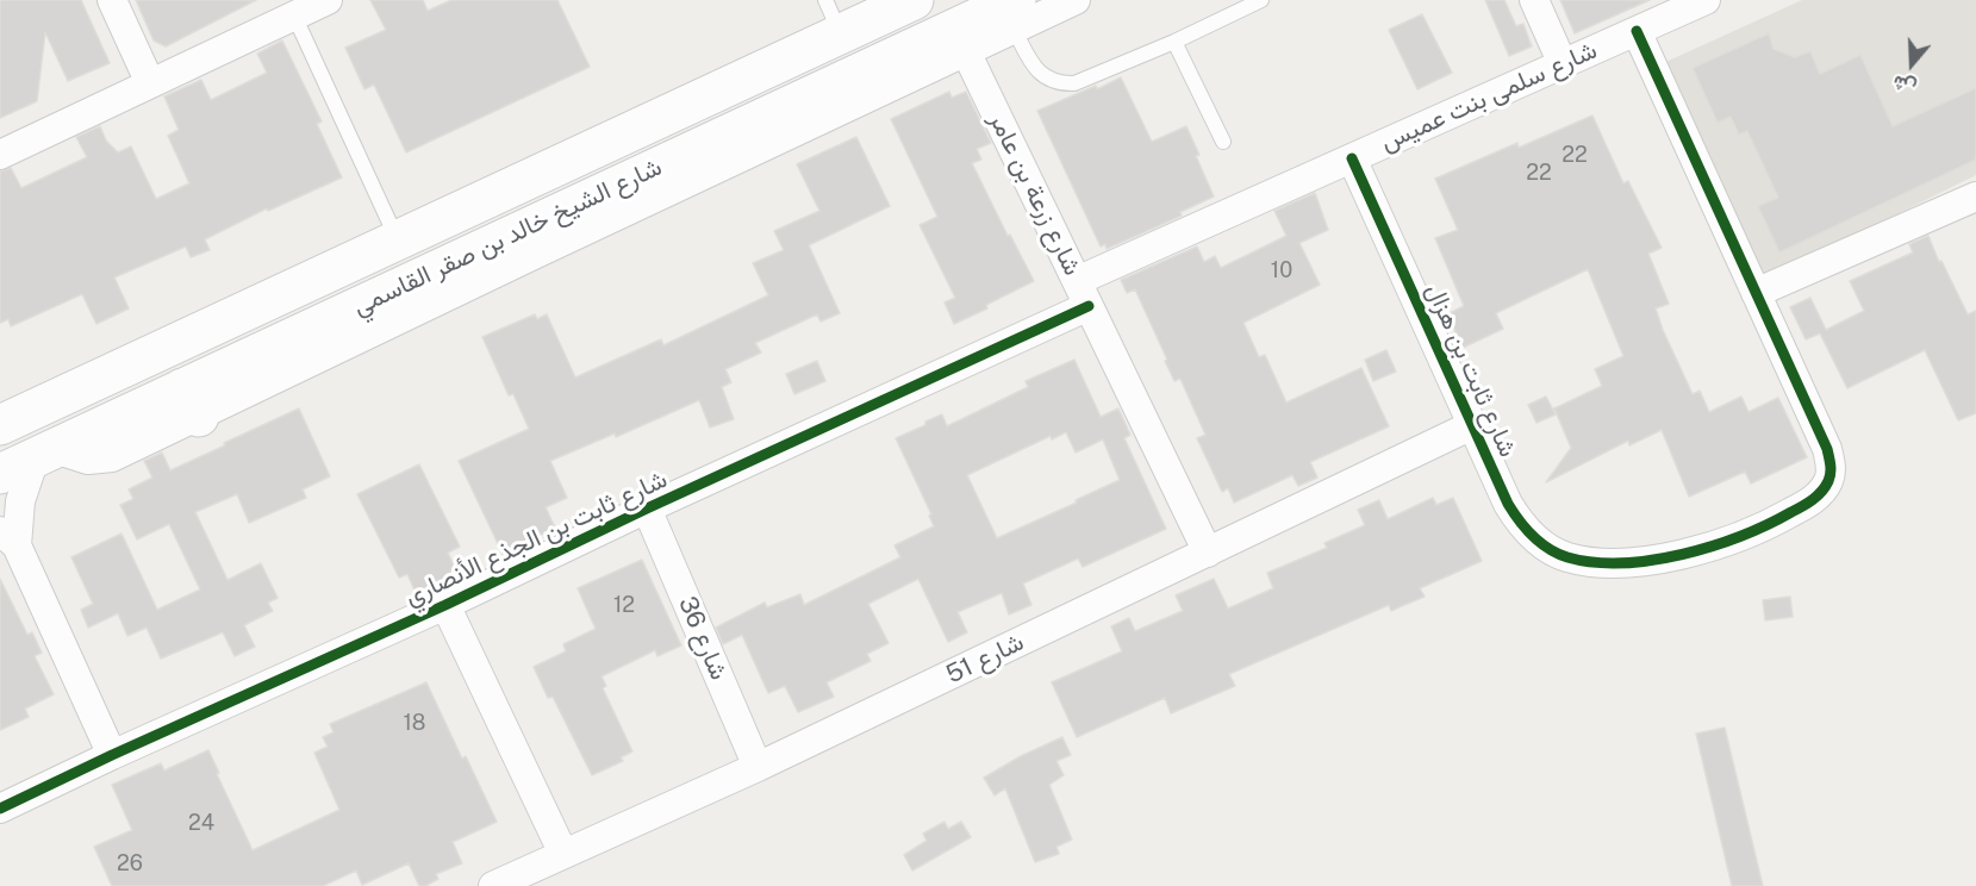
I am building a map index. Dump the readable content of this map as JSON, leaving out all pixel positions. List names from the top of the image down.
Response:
{
  "streets": {
    "main road": ["شارع الشيخ خالد بن صقر القاسمي"],
    "street": [
      "شارع سلمى بنت عميس",
      "شارع زرعة بن عامر",
      "شارع ثابت بن هزال",
      "شارع ثابت بن الجذع الأنصاري",
      "شارع 36",
      "شارع 51"
    ]
  },
  "crossings": [
    ["شارع سلمى بنت عميس", "شارع زرعة بن عامر"],
    ["شارع سلمى بنت عميس", "شارع ثابت بن هزال"],
    ["شارع سلمى بنت عميس", "شارع ثابت بن الجذع الأنصاري"],
    ["شارع زرعة بن عامر", "شارع الشيخ خالد بن صقر القاسمي"],
    ["شارع زرعة بن عامر", "شارع ثابت بن الجذع الأنصاري"],
    ["شارع زرعة بن عامر", "شارع 51"],
    ["شارع ثابت بن هزال", "شارع 51"],
    ["شارع ثابت بن الجذع الأنصاري", "شارع 36"],
    ["شارع 36", "شارع 51"]
  ],
  "house_numbers": [
    "22",
    "22",
    "10",
    "12",
    "18",
    "24",
    "26"
  ],
  "north": "bottom"
}
